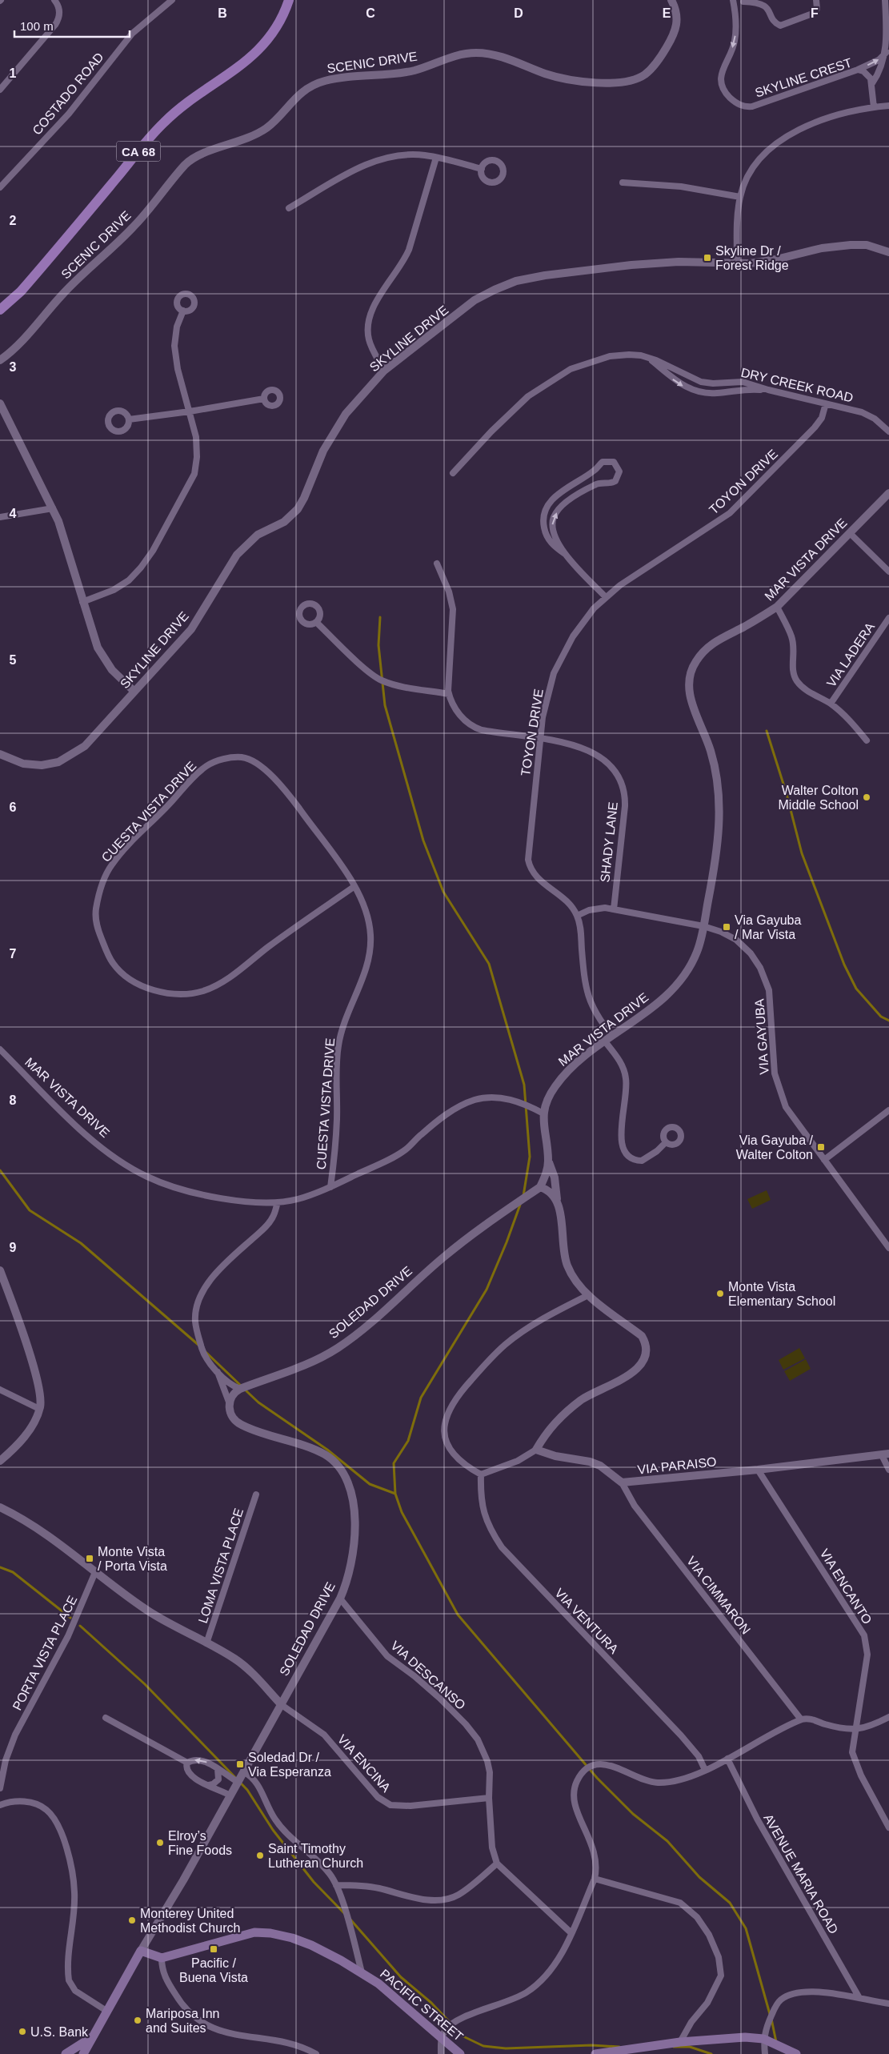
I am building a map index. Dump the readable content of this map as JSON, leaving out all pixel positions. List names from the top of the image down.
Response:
{
  "streets": {
    "main road": ["CA 68", "SOLEDAD DRIVE", "PACIFIC STREET"],
    "street": [
      "SCENIC DRIVE",
      "SKYLINE CREST",
      "COSTADO ROAD",
      "SKYLINE DRIVE",
      "DRY CREEK ROAD",
      "TOYON DRIVE",
      "MAR VISTA DRIVE",
      "VIA LADERA",
      "CUESTA VISTA DRIVE",
      "SHADY LANE",
      "VIA GAYUBA",
      "VIA PARAISO",
      "LOMA VISTA PLACE",
      "VIA ENCANTO",
      "VIA CIMMARON",
      "VIA VENTURA",
      "PORTA VISTA PLACE",
      "VIA DESCANSO",
      "VIA ENCINA",
      "AVENUE MARIA ROAD"
    ]
  },
  "crossings": [
    ["DRY CREEK ROAD", "TOYON DRIVE"],
    ["TOYON DRIVE", "MAR VISTA DRIVE"],
    ["TOYON DRIVE", "SHADY LANE"],
    ["TOYON DRIVE", "VIA GAYUBA"],
    ["MAR VISTA DRIVE", "CUESTA VISTA DRIVE"],
    ["MAR VISTA DRIVE", "VIA GAYUBA"],
    ["SHADY LANE", "VIA GAYUBA"],
    ["SOLEDAD DRIVE", "VIA DESCANSO"],
    ["SOLEDAD DRIVE", "VIA ENCINA"],
    ["VIA PARAISO", "VIA ENCANTO"],
    ["VIA PARAISO", "VIA CIMMARON"],
    ["VIA DESCANSO", "VIA ENCINA"]
  ],
  "places": {
    "transit": [
      "Skyline Dr / Forest Ridge",
      "Via Gayuba / Mar Vista",
      "Via Gayuba / Walter Colton",
      "Monte Vista / Porta Vista",
      "Soledad Dr / Via Esperanza",
      "Pacific / Buena Vista"
    ],
    "other": [
      "Walter Colton Middle School",
      "Monte Vista Elementary School",
      "Elroy’s Fine Foods",
      "Saint Timothy Lutheran Church",
      "Monterey United Methodist Church",
      "Mariposa Inn and Suites",
      "U.S. Bank"
    ]
  },
  "scale_bar": "100 m",
  "grid": {
    "columns": [
      "B",
      "C",
      "D",
      "E",
      "F"
    ],
    "rows": [
      "1",
      "2",
      "3",
      "4",
      "5",
      "6",
      "7",
      "8",
      "9"
    ]
  }
}
